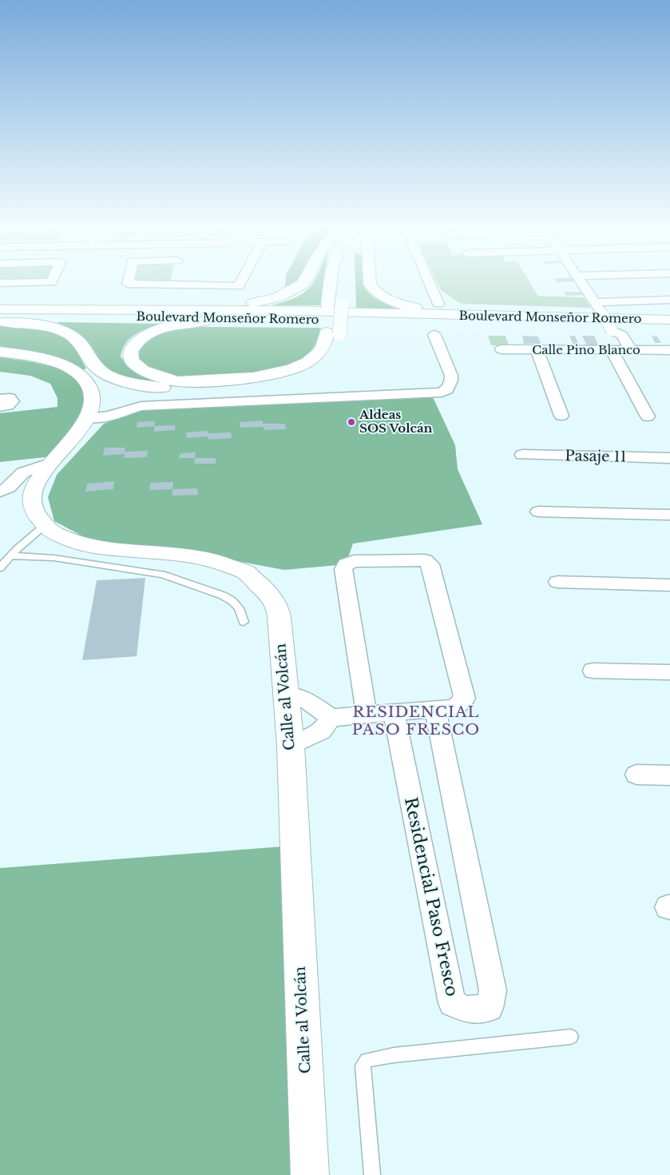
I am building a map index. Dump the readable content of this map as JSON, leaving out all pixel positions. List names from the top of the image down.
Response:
{
  "streets": {
    "main road": ["Boulevard Monseñor Romero", "Calle al Volcán"],
    "street": ["Calle Pino Blanco", "Pasaje 11", "Residencial Paso Fresco"]
  },
  "districts": ["RESIDENCIAL PASO FRESCO"],
  "places": ["Aldeas SOS Volcán"]
}
